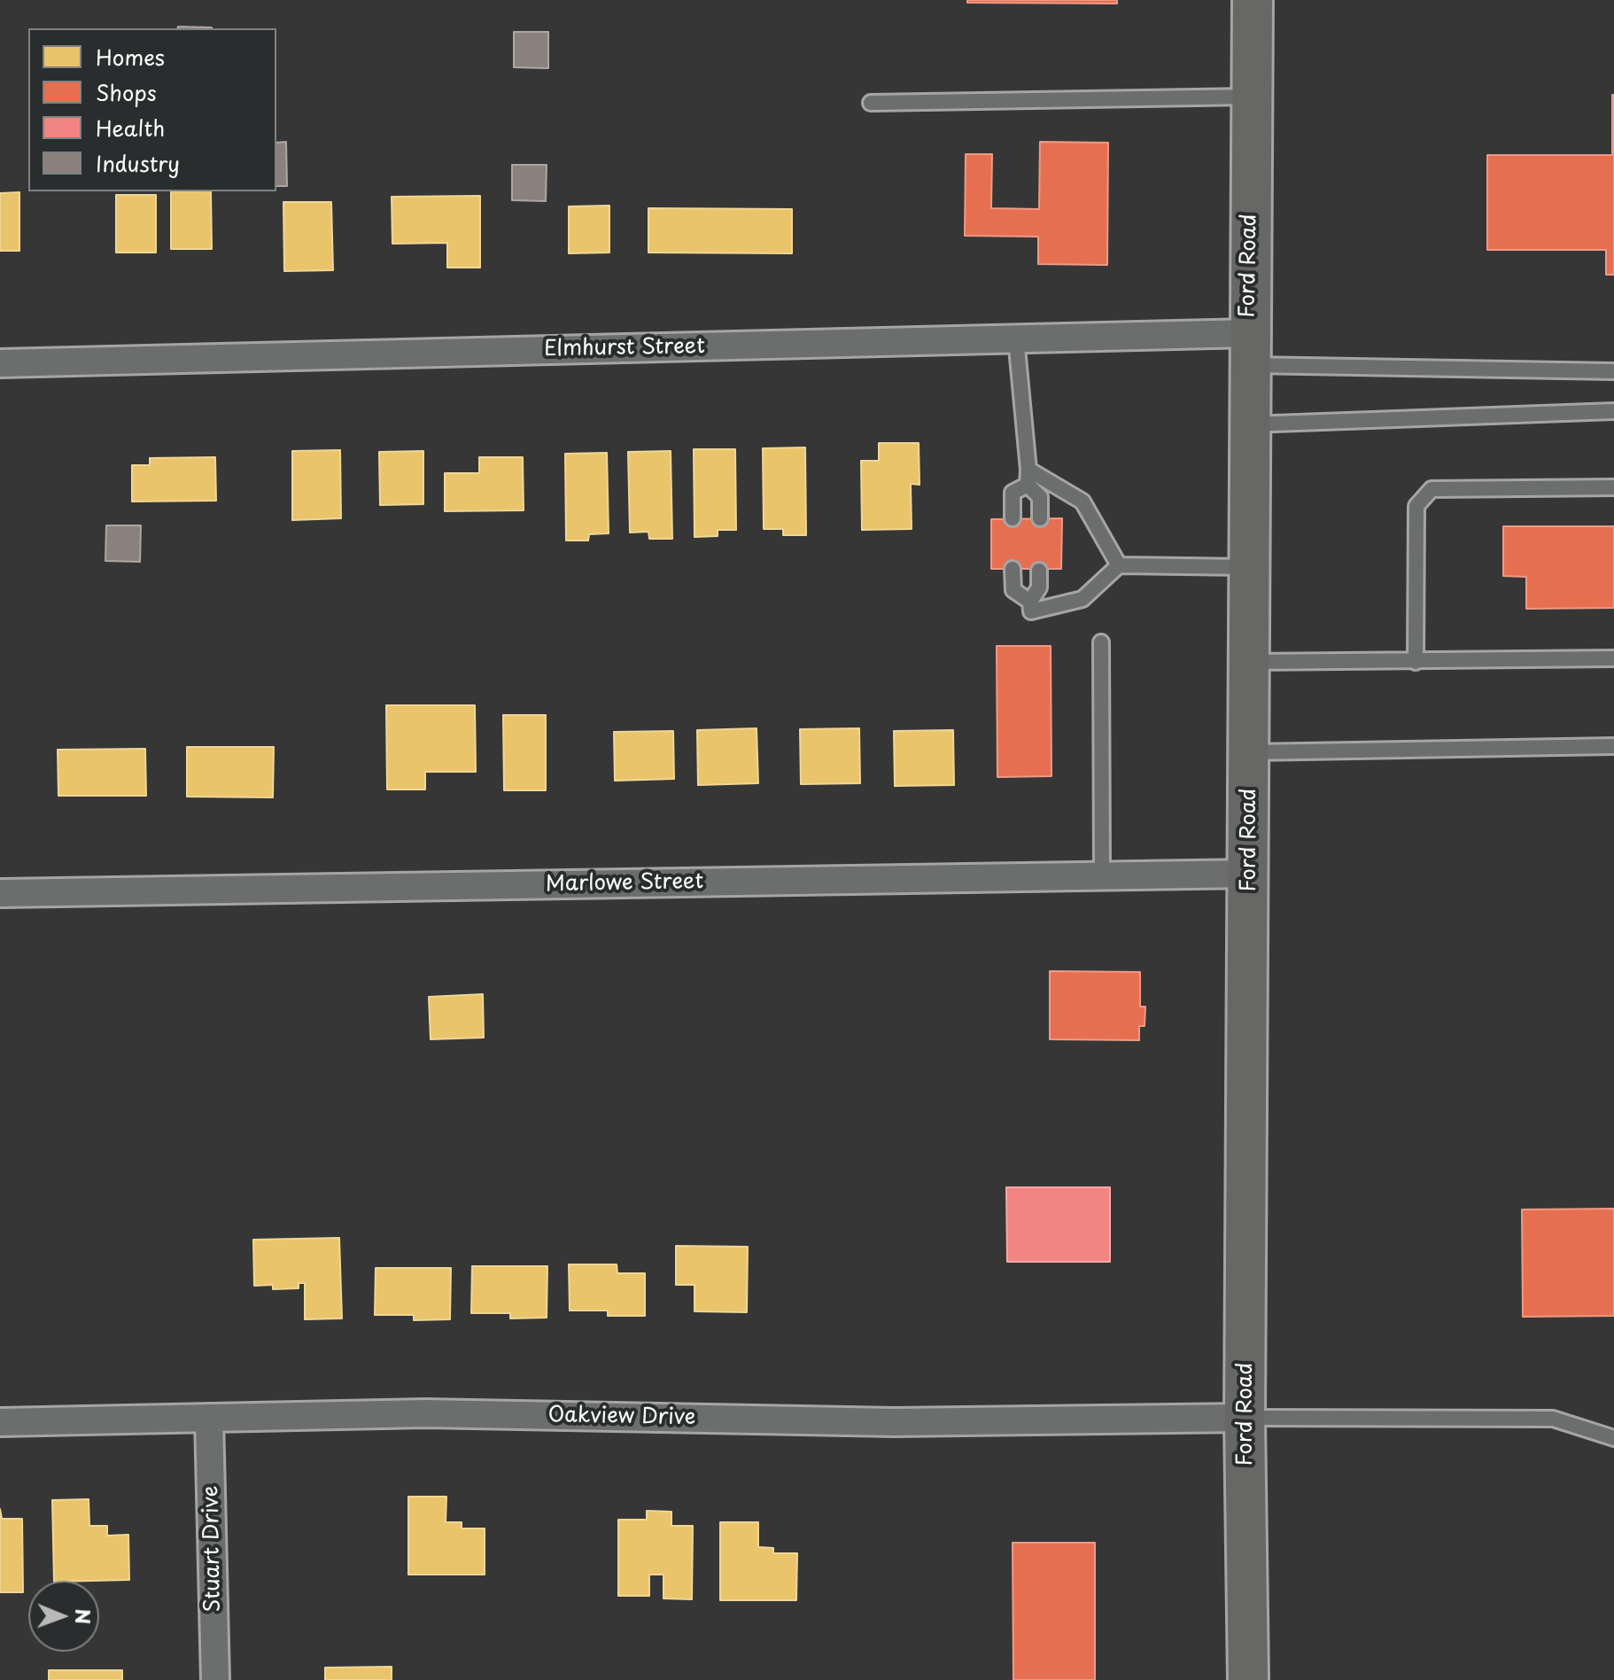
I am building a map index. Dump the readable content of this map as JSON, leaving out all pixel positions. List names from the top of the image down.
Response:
{
  "streets": {
    "main road": ["Ford Road"],
    "street": [
      "Elmhurst Street",
      "Marlowe Street",
      "Oakview Drive",
      "Stuart Drive"
    ]
  },
  "crossings": [
    ["Ford Road", "Elmhurst Street"],
    ["Ford Road", "Marlowe Street"],
    ["Ford Road", "Oakview Drive"],
    ["Oakview Drive", "Stuart Drive"]
  ],
  "legend": [
    "Homes",
    "Shops",
    "Health",
    "Industry"
  ],
  "north": "right"
}
